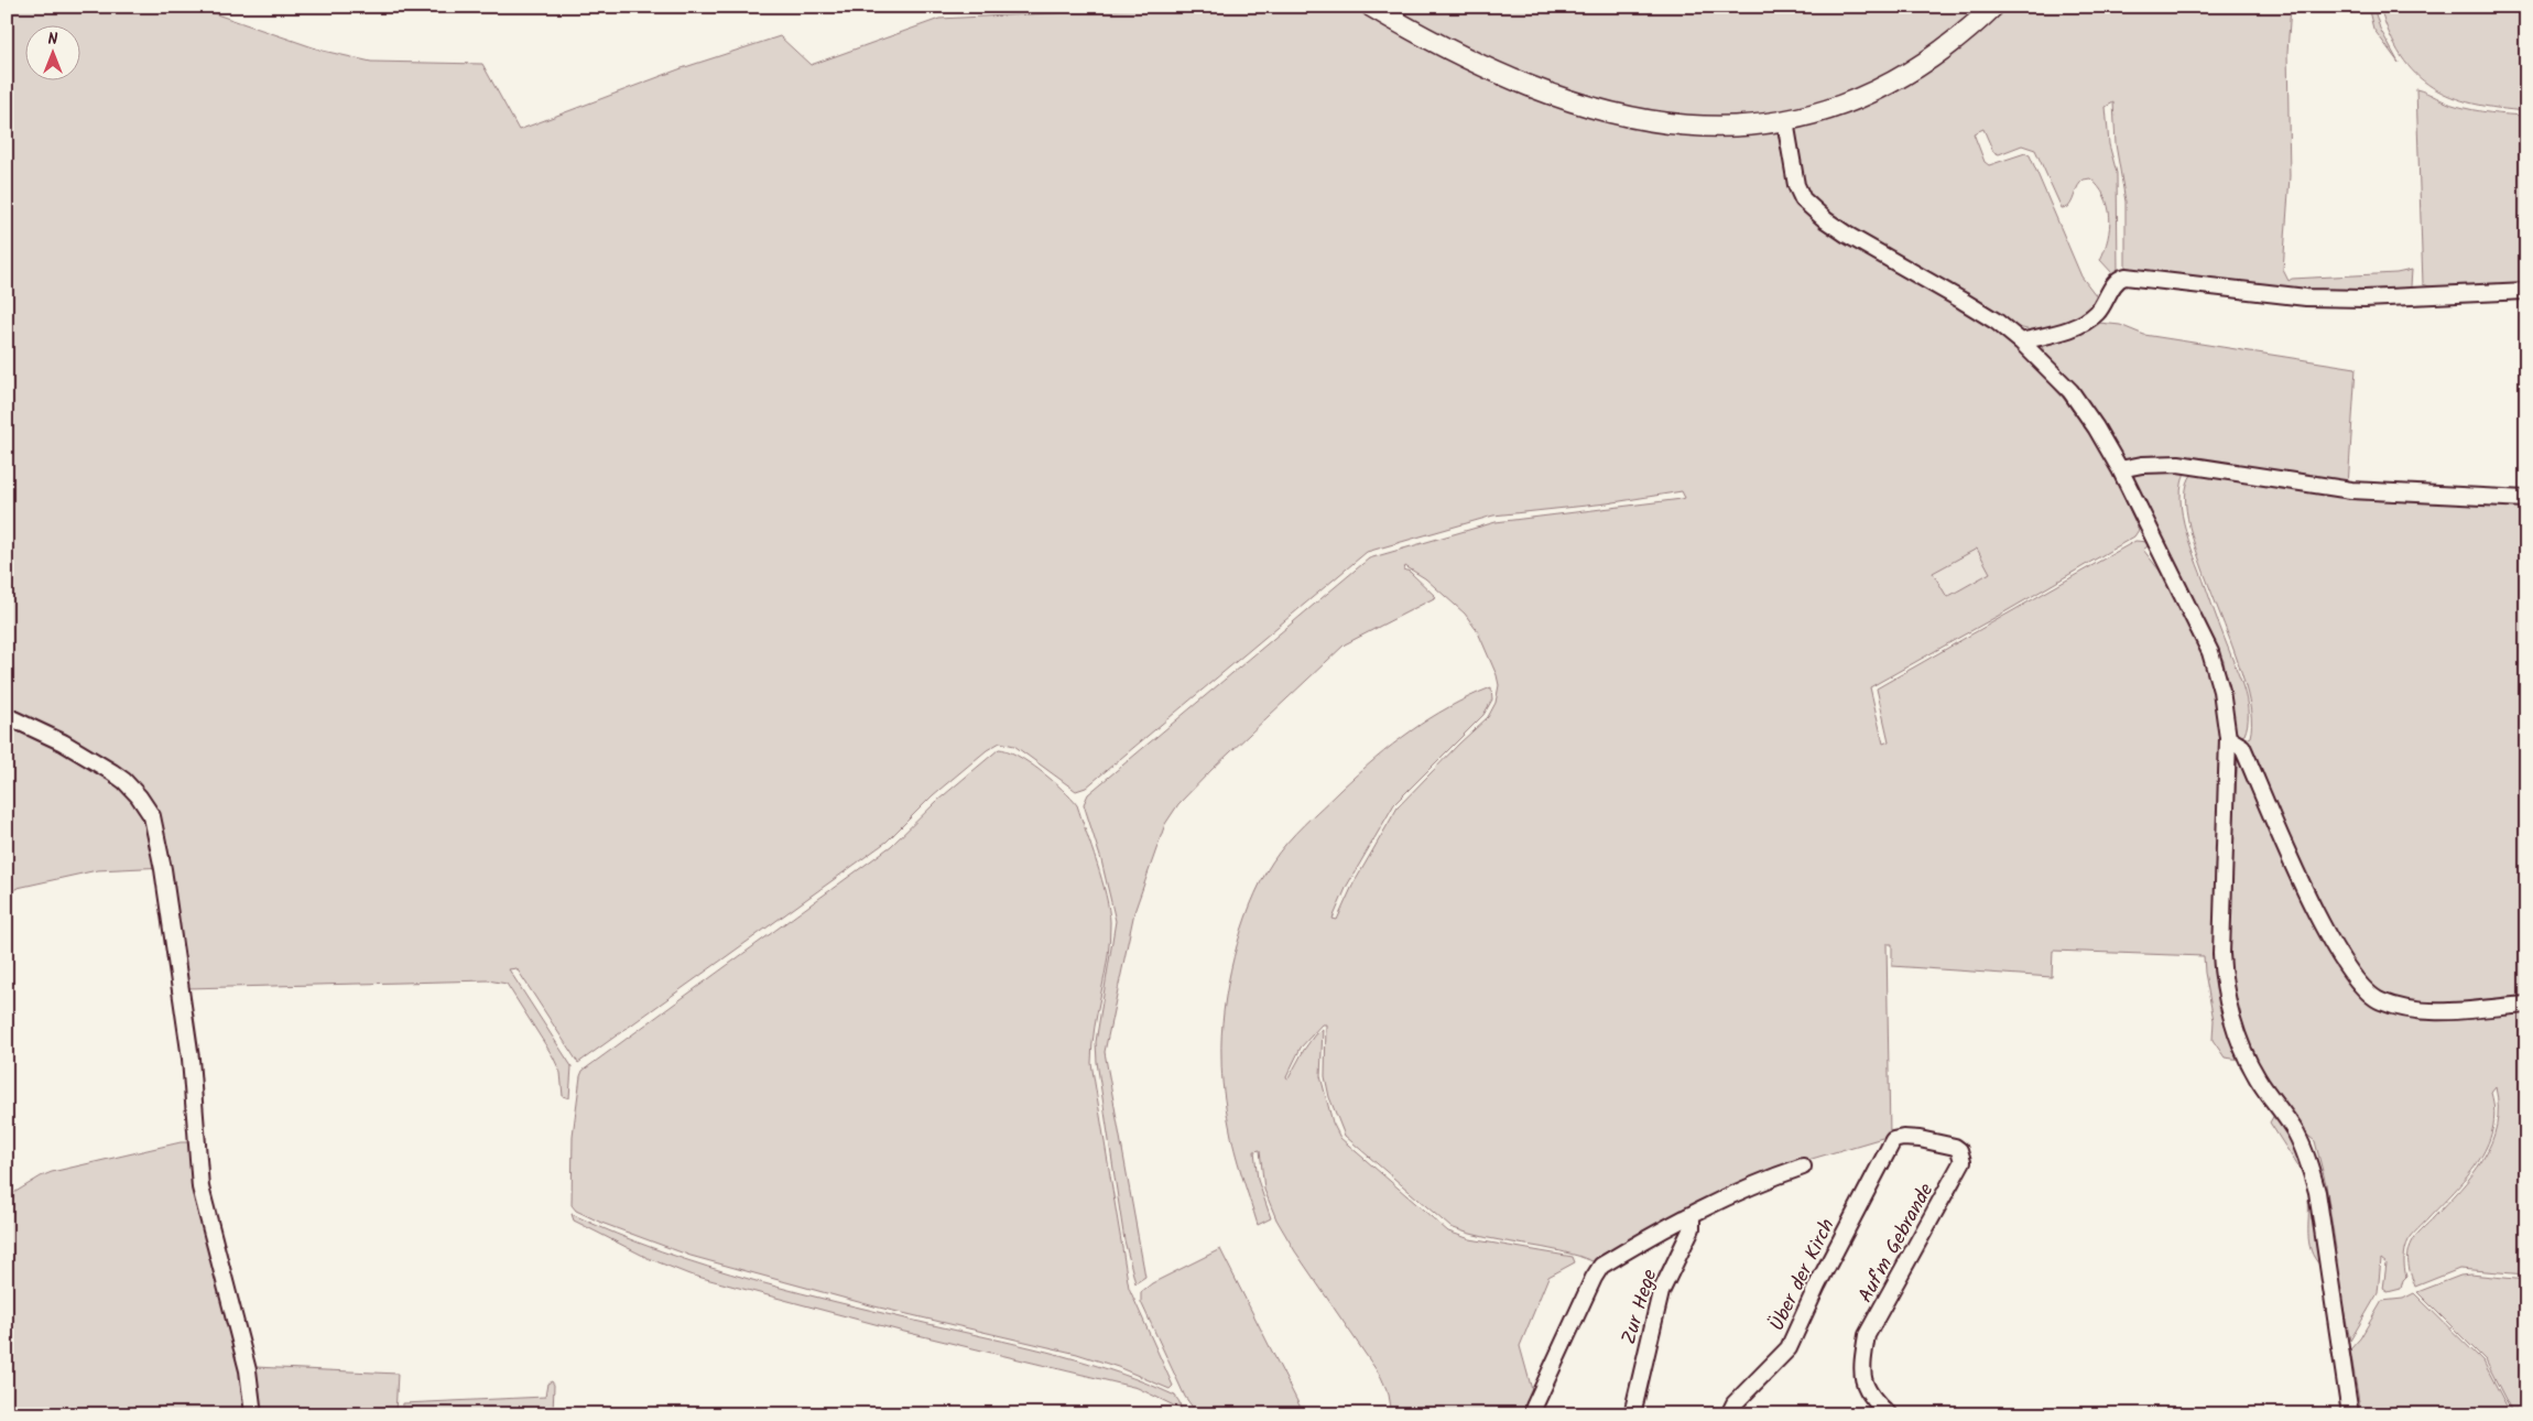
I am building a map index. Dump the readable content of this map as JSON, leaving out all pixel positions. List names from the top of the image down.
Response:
{
  "streets": {
    "street": ["Auf'm Gebrande", "Über der Kirch", "Zur Hege"]
  },
  "crossings": [
    ["Auf'm Gebrande", "Über der Kirch"]
  ],
  "north": "top"
}
